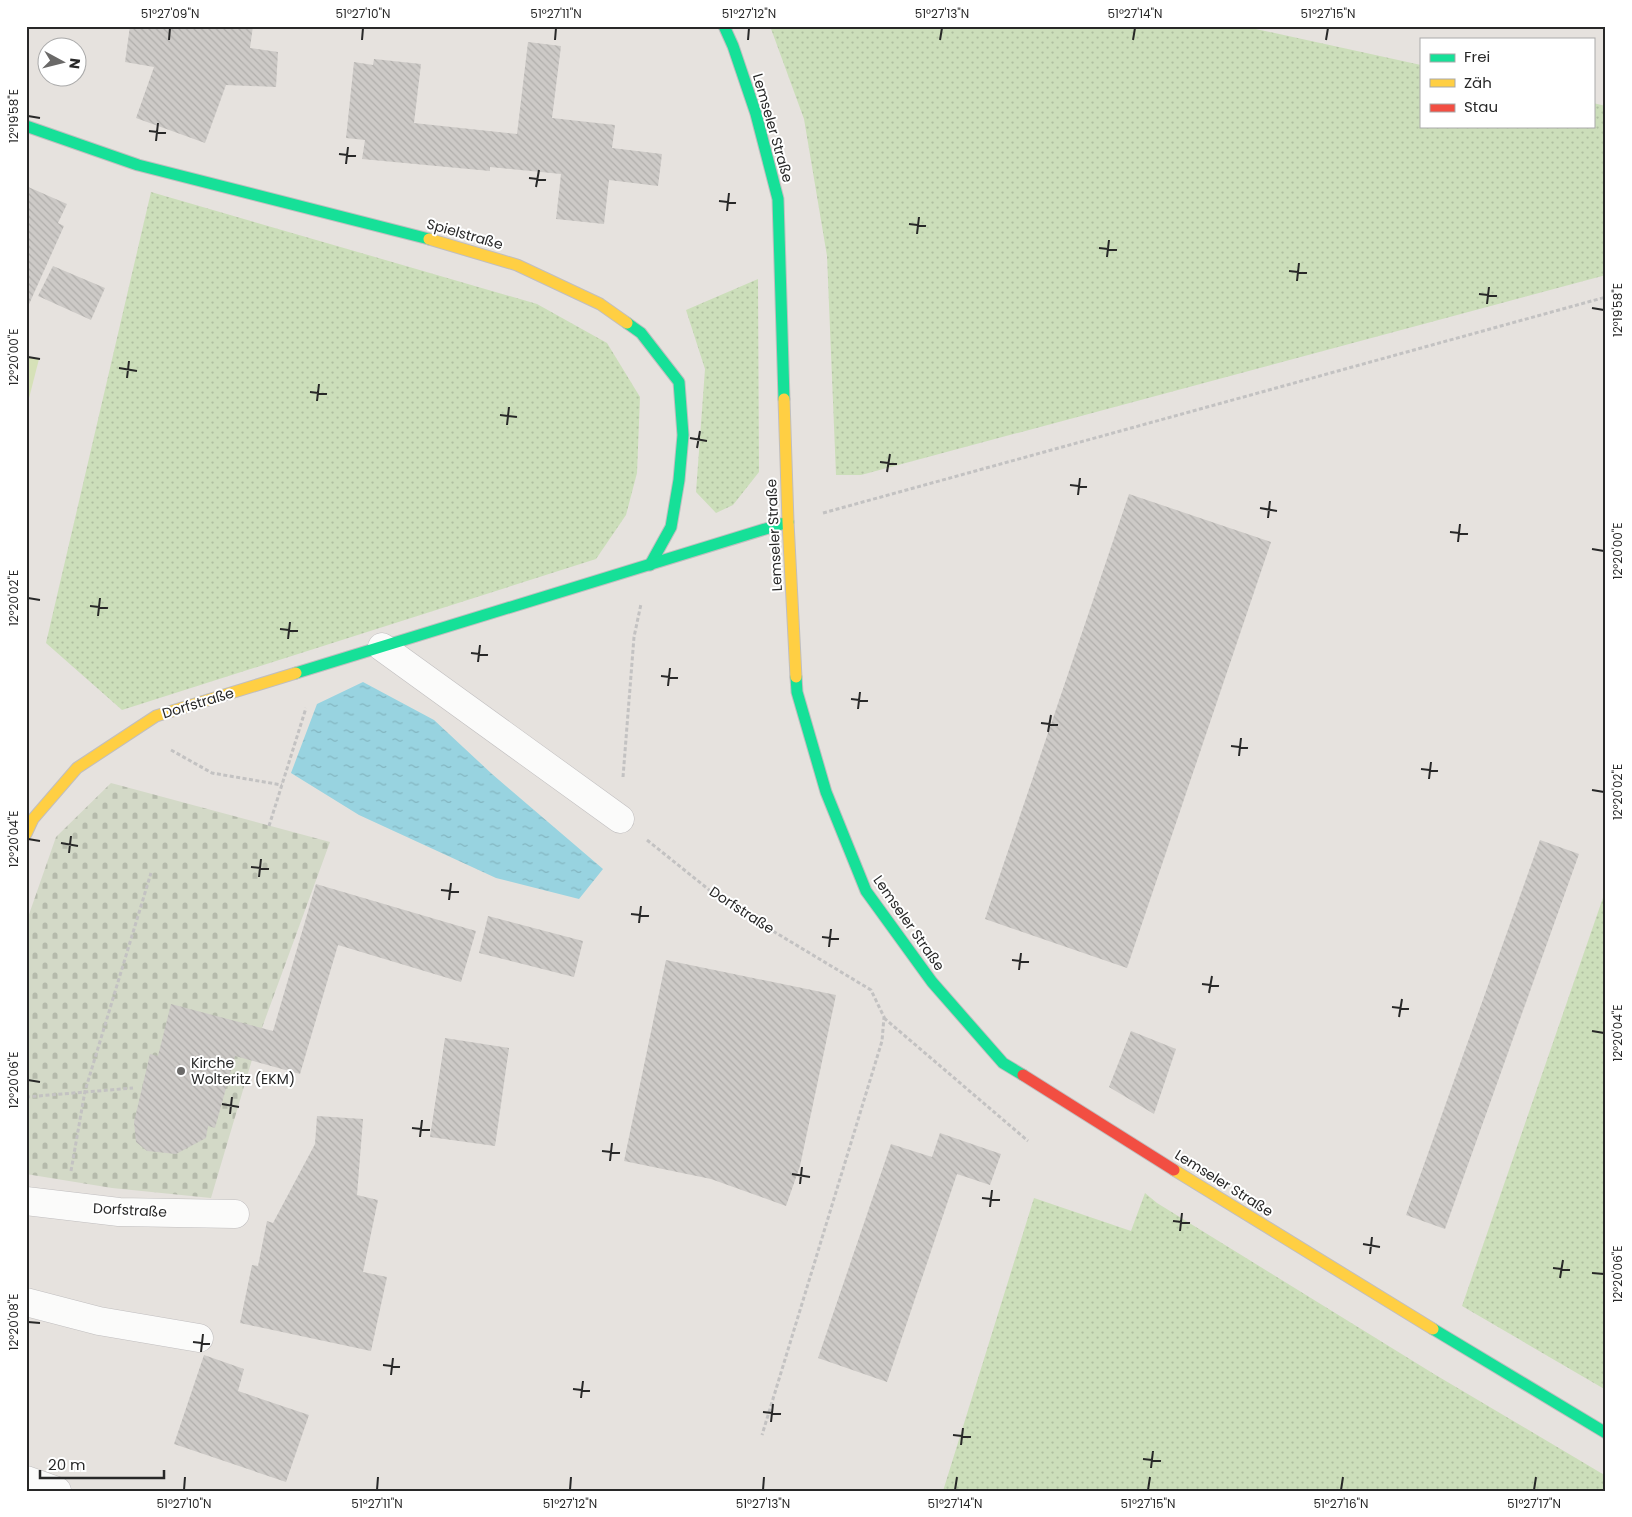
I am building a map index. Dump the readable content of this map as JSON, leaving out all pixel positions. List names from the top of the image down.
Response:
{
  "streets": {
    "main road": ["Lemseler Straße", "Spielstraße", "Dorfstraße"]
  },
  "crossings": [
    ["Lemseler Straße", "Dorfstraße"],
    ["Spielstraße", "Dorfstraße"]
  ],
  "places": ["Kirche Wolteritz (EKM)"],
  "legend": ["Frei", "Zäh", "Stau"],
  "scale_bar": "20 m",
  "north": "right",
  "coordinates": [
    "51°27'09\"N",
    "51°27'10\"N",
    "51°27'11\"N",
    "51°27'12\"N",
    "51°27'13\"N",
    "51°27'14\"N",
    "51°27'15\"N",
    "12°19'58\"E",
    "12°20'00\"E",
    "12°20'02\"E",
    "12°20'04\"E",
    "12°20'06\"E",
    "12°20'08\"E",
    "51°27'16\"N",
    "51°27'17\"N"
  ]
}
